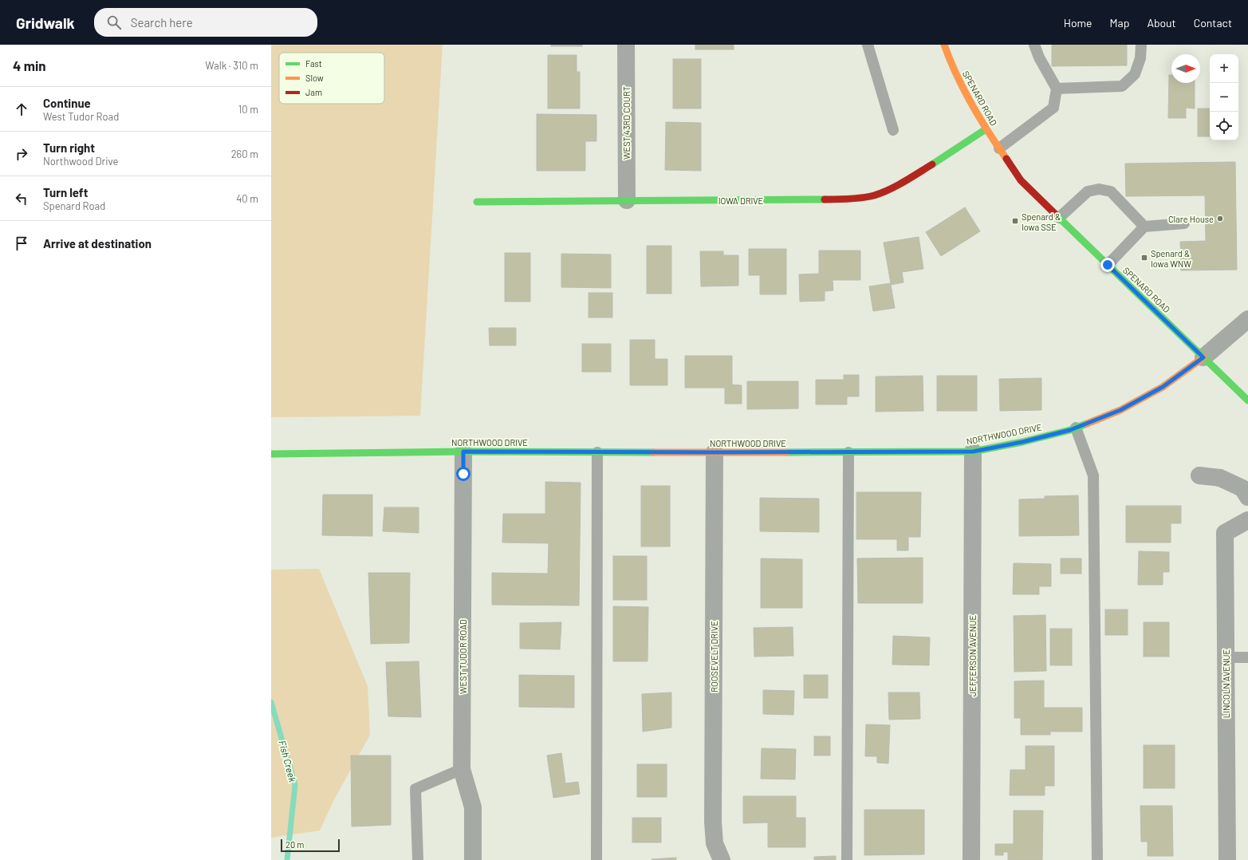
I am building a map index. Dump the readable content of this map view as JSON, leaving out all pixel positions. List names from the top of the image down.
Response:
{
  "streets": {
    "street": [
      "SPENARD ROAD",
      "WEST 43RD COURT",
      "IOWA DRIVE",
      "NORTHWOOD DRIVE",
      "JEFFERSON AVENUE",
      "WEST TUDOR ROAD",
      "ROOSEVELT DRIVE",
      "LINCOLN AVENUE"
    ]
  },
  "crossings": [
    ["SPENARD ROAD", "IOWA DRIVE"],
    ["SPENARD ROAD", "NORTHWOOD DRIVE"],
    ["WEST 43RD COURT", "IOWA DRIVE"],
    ["NORTHWOOD DRIVE", "JEFFERSON AVENUE"],
    ["NORTHWOOD DRIVE", "WEST TUDOR ROAD"],
    ["NORTHWOOD DRIVE", "ROOSEVELT DRIVE"]
  ],
  "water": ["Fish Creek"],
  "places": {
    "other": ["Clare House"],
    "transit": ["Spenard & Iowa SSE", "Spenard & Iowa WNW"]
  },
  "legend": ["Fast", "Slow", "Jam"],
  "scale_bar": "20 m",
  "north": "right",
  "page": {
    "header": "Gridwalk",
    "search": "Search here",
    "nav": [
      "Home",
      "Map",
      "About",
      "Contact"
    ],
    "heading": ["4 min", "Walk · 310 m"],
    "map_buttons": ["+", "−"],
    "list": [
      ["Continue", "West Tudor Road", "10 m"],
      ["Turn right", "Northwood Drive", "260 m"],
      ["Turn left", "Spenard Road", "40 m"],
      "Arrive at destination"
    ],
    "scale": "20 m"
  }
}
